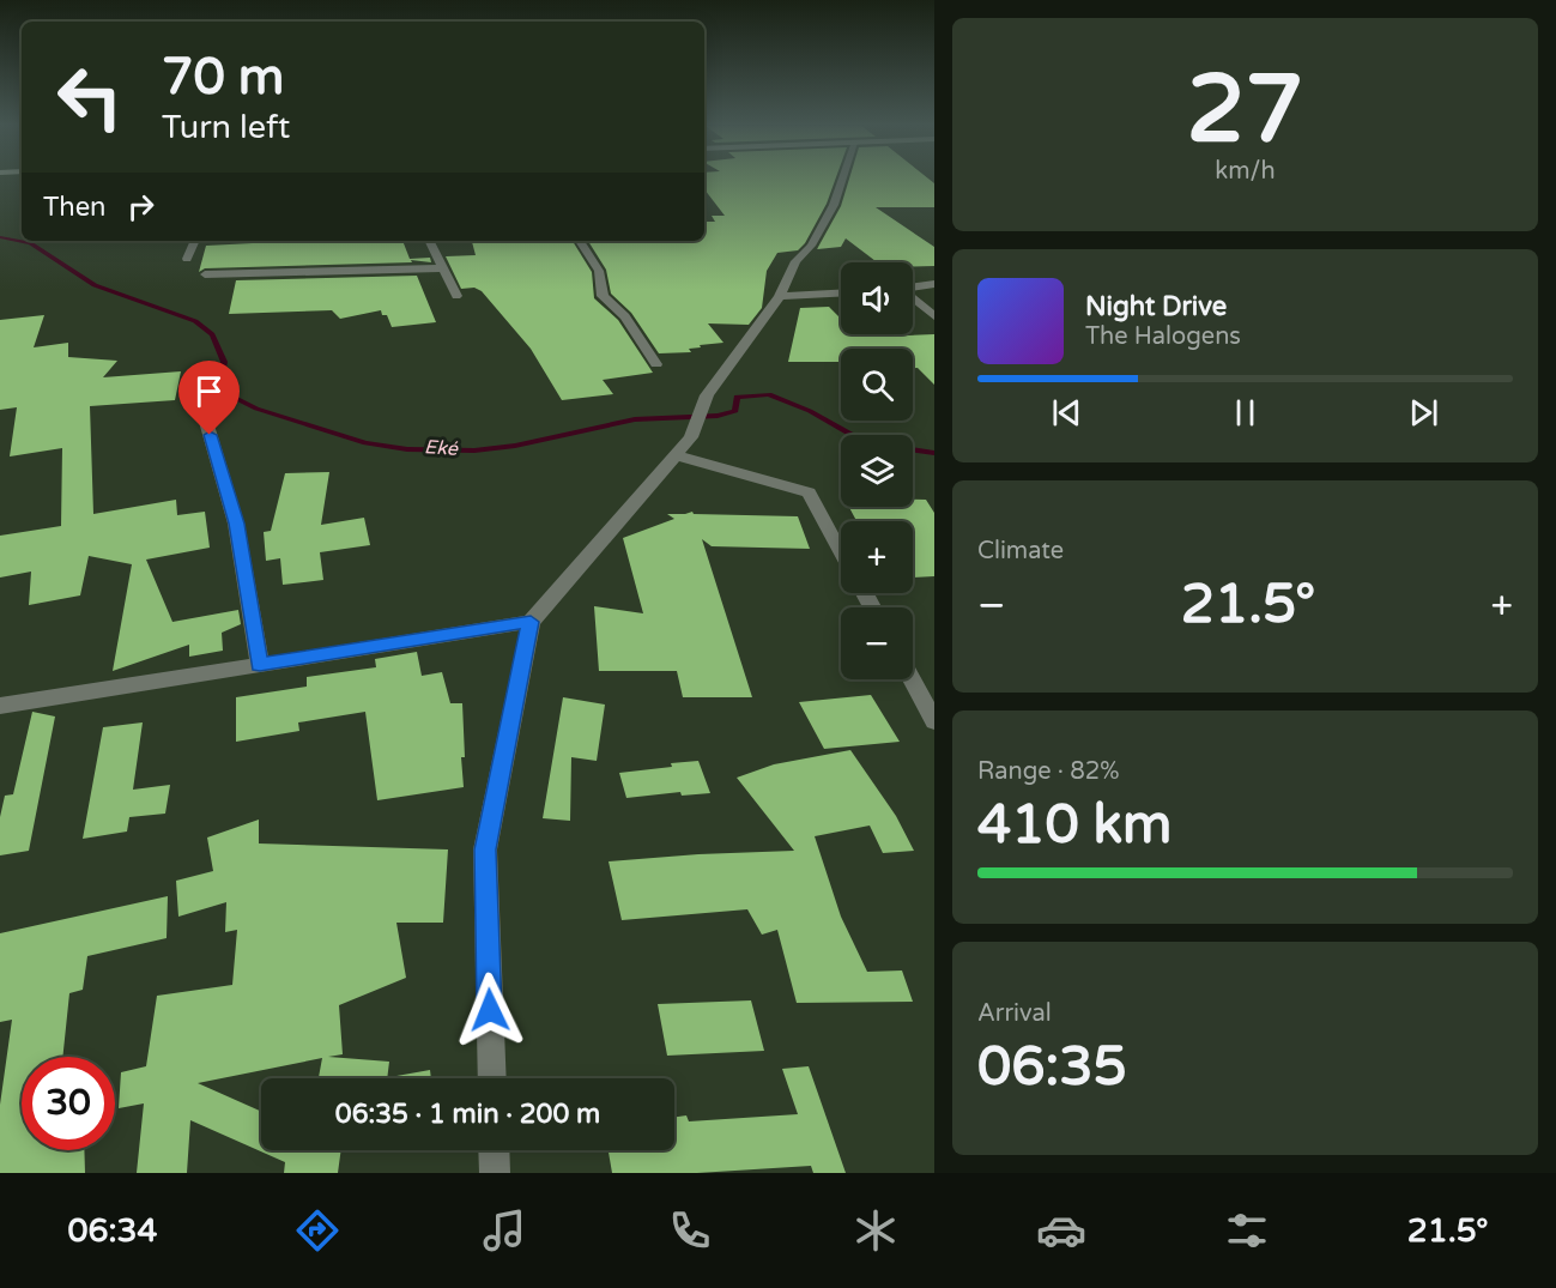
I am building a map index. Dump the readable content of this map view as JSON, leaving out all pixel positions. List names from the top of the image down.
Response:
{
  "water": ["Eké"],
  "page": {
    "tile": [
      ["27", "km/h"],
      "Climate",
      ["Range · 82%", "410 km"],
      ["Arrival", "06:35"]
    ],
    "turn": ["70 m", "Turn left"],
    "then": "Then",
    "map_buttons": ["+", "−"],
    "song": ["Night Drive", "The Halogens"],
    "heat": ["−", "21.5°", "+"],
    "limit": "30",
    "trip": "06:35 · 1 min · 200 m",
    "tabs": ["06:34", "21.5°"]
  }
}
